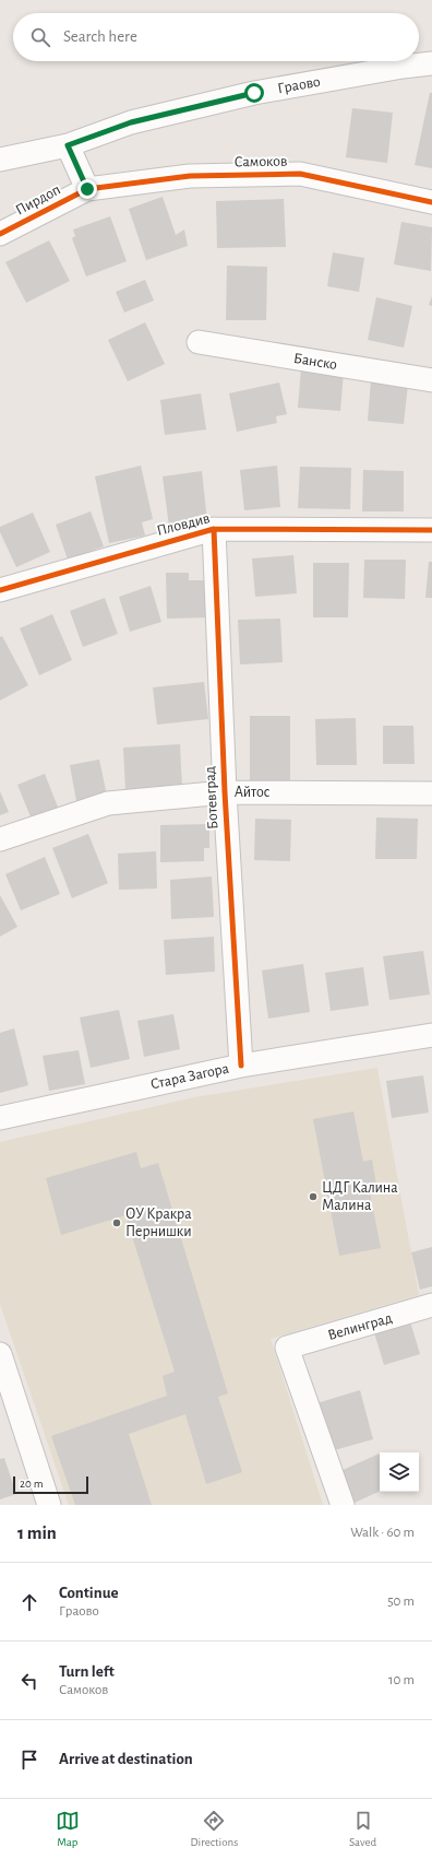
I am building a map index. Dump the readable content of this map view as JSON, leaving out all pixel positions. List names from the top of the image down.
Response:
{
  "streets": {
    "street": [
      "Граово",
      "Самоков",
      "Пирдоп",
      "Банско",
      "Пловдив",
      "Айтос",
      "Ботевград",
      "Стара Загора",
      "Велинград"
    ]
  },
  "crossings": [
    ["Самоков", "Пирдоп"],
    ["Пловдив", "Ботевград"],
    ["Айтос", "Ботевград"],
    ["Ботевград", "Стара Загора"]
  ],
  "places": ["ЦДГ Калина Малина", "ОУ Кракра Пернишки"],
  "scale_bar": "20 m",
  "page": {
    "search": "Search here",
    "scale": "20 m",
    "heading": ["1 min", "Walk · 60 m"],
    "list": [
      ["Continue", "Граово", "50 m"],
      ["Turn left", "Самоков", "10 m"],
      "Arrive at destination"
    ],
    "nav": ["Map", "Directions", "Saved"]
  }
}
